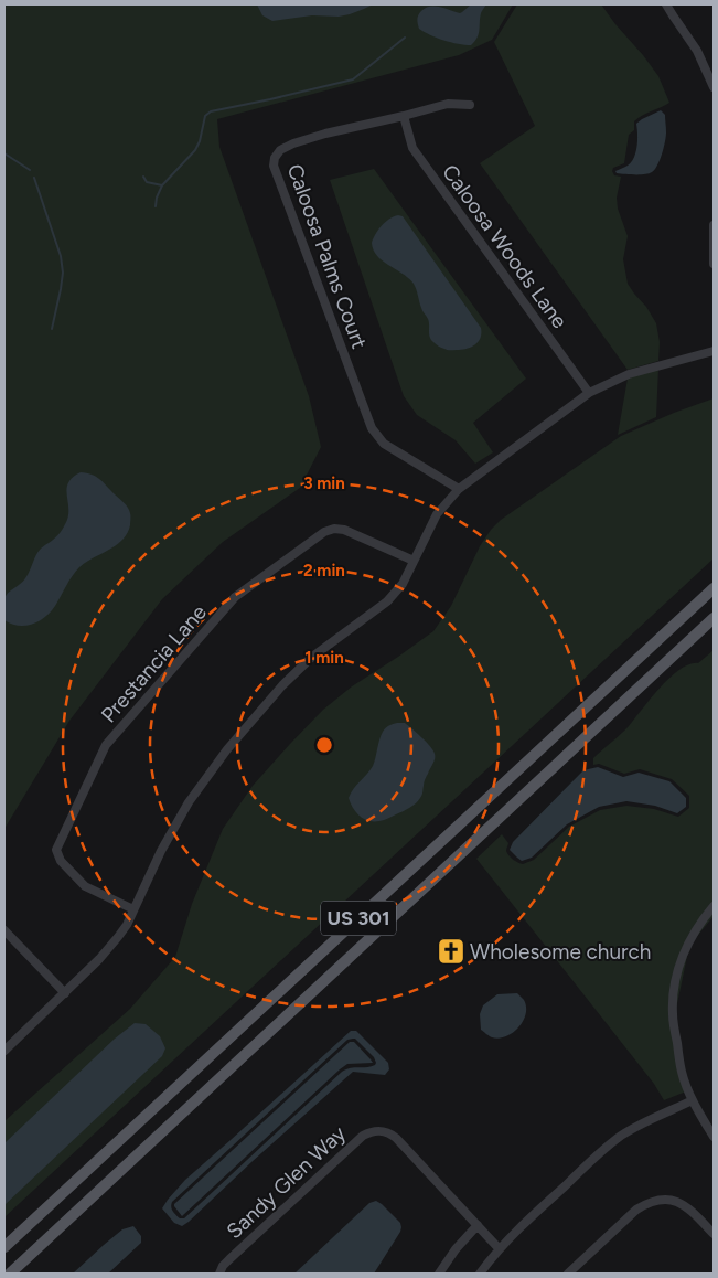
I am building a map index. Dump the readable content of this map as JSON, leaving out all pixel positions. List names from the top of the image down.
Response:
{
  "streets": {
    "main road": ["US 301"],
    "street": [
      "Caloosa Woods Lane",
      "Caloosa Palms Court",
      "Prestancia Lane",
      "Sandy Glen Way"
    ]
  },
  "crossings": [
    ["Caloosa Woods Lane", "Caloosa Palms Court"]
  ],
  "places": {
    "church": ["Wholesome church"]
  },
  "rings": ["3 min", "2 min", "1 min"]
}
